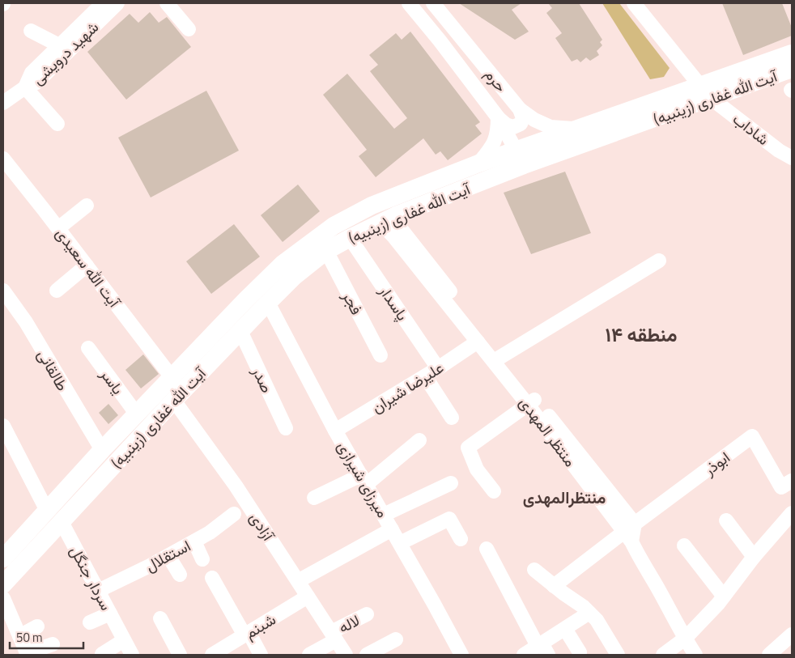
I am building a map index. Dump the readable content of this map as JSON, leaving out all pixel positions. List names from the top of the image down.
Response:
{
  "streets": {
    "main road": ["آیت الله غفاری (زینبیه)"],
    "street": [
      "شهید درویشی",
      "حرم",
      "شاداب",
      "آیت الله سعیدی",
      "فجر",
      "پاسدار",
      "طالقانی",
      "صدر",
      "یاسر",
      "علیرضا شیران",
      "منتظر المهدی",
      "ابوذر",
      "میرزای شیرازی",
      "آزادی",
      "استقلال",
      "سردار جنگل",
      "لاله",
      "شبنم"
    ]
  },
  "crossings": [
    ["حرم", "آیت الله غفاری (زینبیه)"],
    ["آیت الله غفاری (زینبیه)", "شاداب"],
    ["آیت الله غفاری (زینبیه)", "آیت الله سعیدی"],
    ["آیت الله غفاری (زینبیه)", "فجر"],
    ["آیت الله غفاری (زینبیه)", "پاسدار"],
    ["آیت الله غفاری (زینبیه)", "طالقانی"],
    ["آیت الله غفاری (زینبیه)", "صدر"],
    ["آیت الله غفاری (زینبیه)", "یاسر"],
    ["آیت الله غفاری (زینبیه)", "منتظر المهدی"],
    ["آیت الله غفاری (زینبیه)", "میرزای شیرازی"],
    ["آیت الله غفاری (زینبیه)", "آزادی"],
    ["آیت الله غفاری (زینبیه)", "سردار جنگل"],
    ["پاسدار", "علیرضا شیران"],
    ["علیرضا شیران", "منتظر المهدی"],
    ["علیرضا شیران", "میرزای شیرازی"],
    ["منتظر المهدی", "ابوذر"],
    ["آزادی", "لاله"],
    ["آزادی", "شبنم"],
    ["استقلال", "سردار جنگل"]
  ],
  "districts": ["منطقه ۱۴", "منتظرالمهدی"],
  "scale_bar": "50 m"
}
